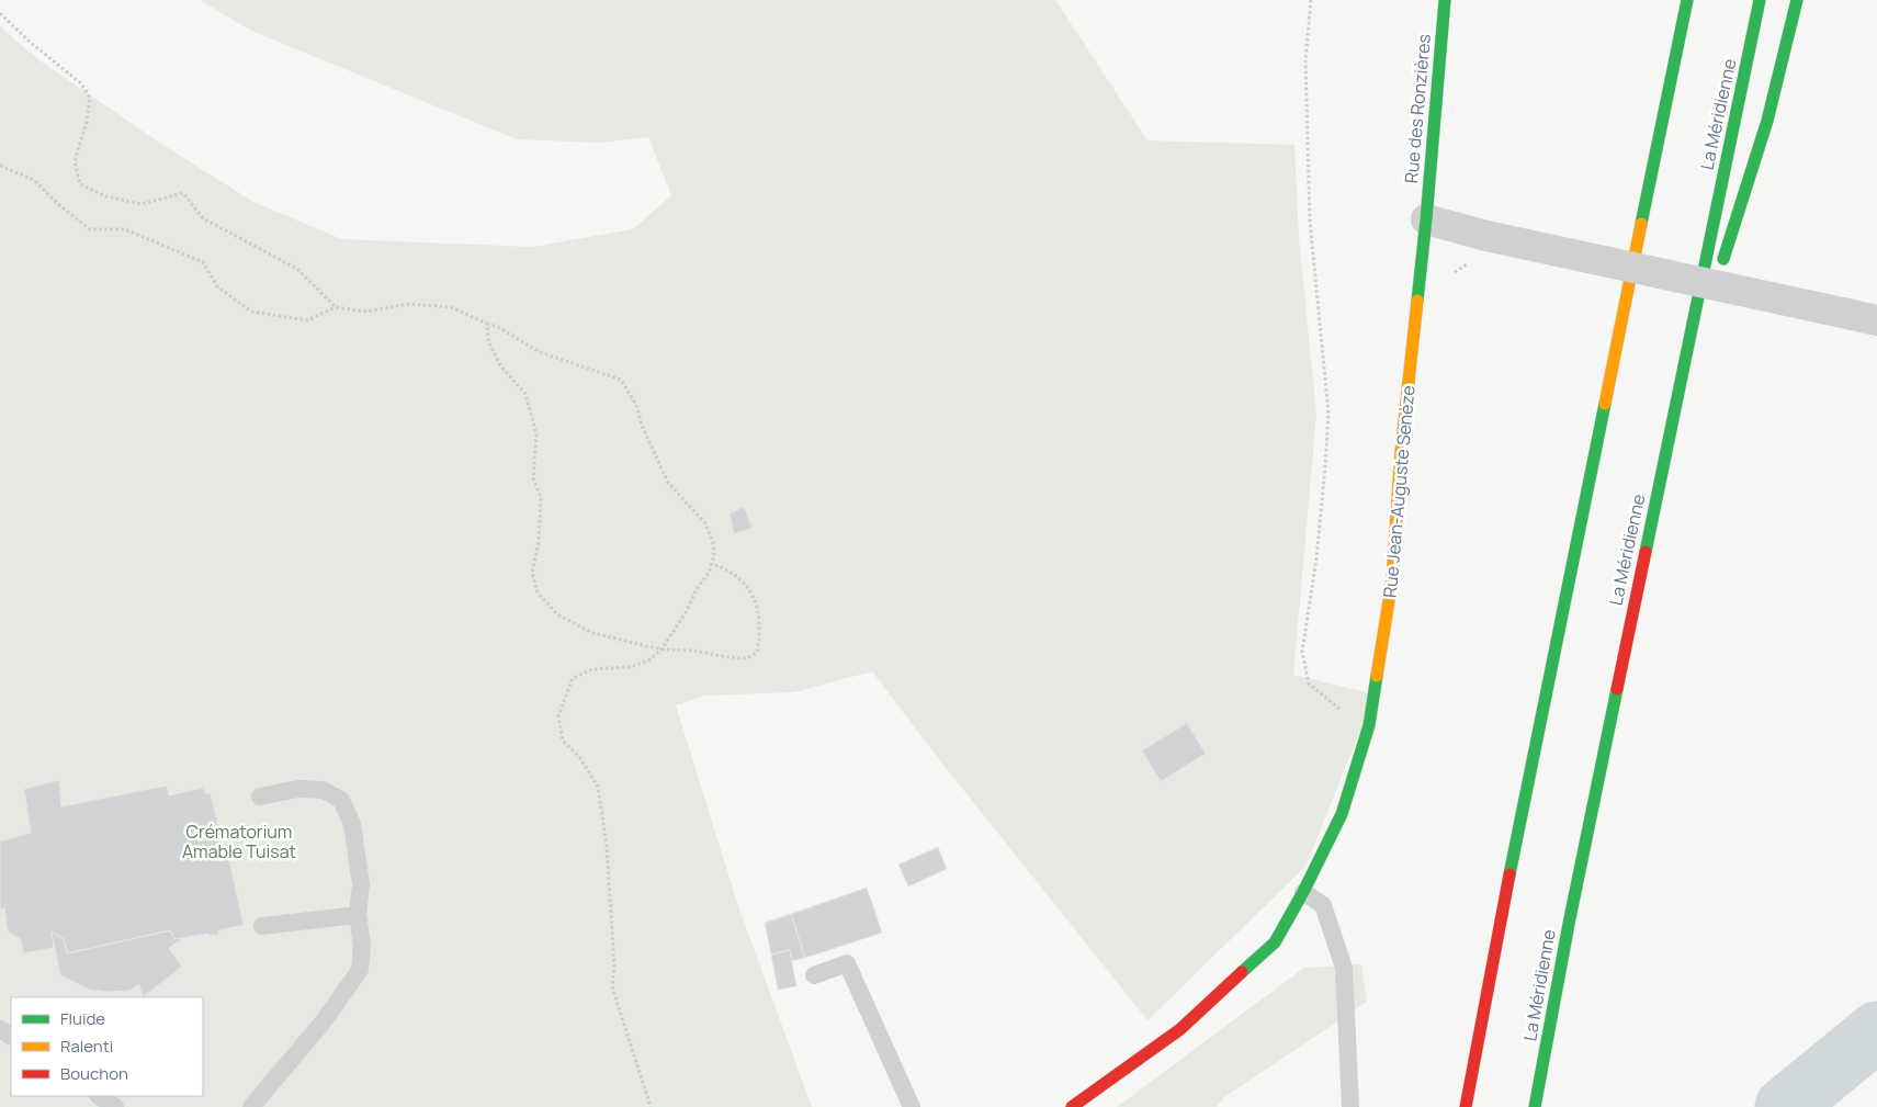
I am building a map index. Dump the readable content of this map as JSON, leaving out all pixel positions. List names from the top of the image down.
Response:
{
  "streets": {
    "main road": ["Rue des Ronzières", "La Méridienne", "Rue Jean-Auguste Senèze"]
  },
  "crossings": [
    ["Rue des Ronzières", "Rue Jean-Auguste Senèze"]
  ],
  "parks": ["Crématorium Amable Tuisat"],
  "legend": ["Fluide", "Ralenti", "Bouchon"]
}
